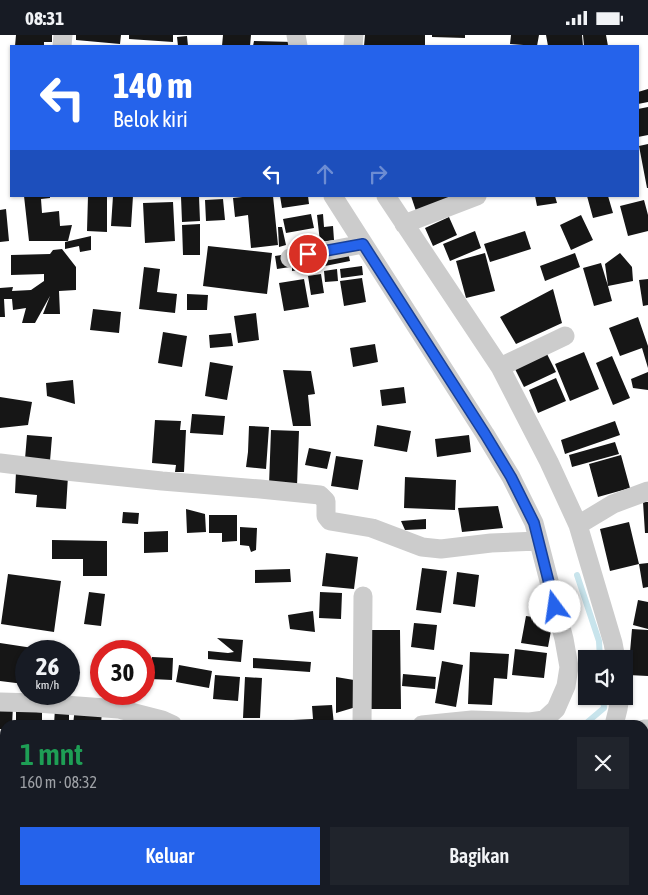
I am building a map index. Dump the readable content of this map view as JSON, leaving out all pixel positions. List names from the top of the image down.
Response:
{
  "page": {
    "status": "08:31",
    "turn": ["140 m", "Belok kiri"],
    "speed": "26 km/h",
    "limit": "30",
    "heading": ["1 mnt", "160 m · 08:32"],
    "buttons": ["Keluar", "Bagikan"]
  }
}
